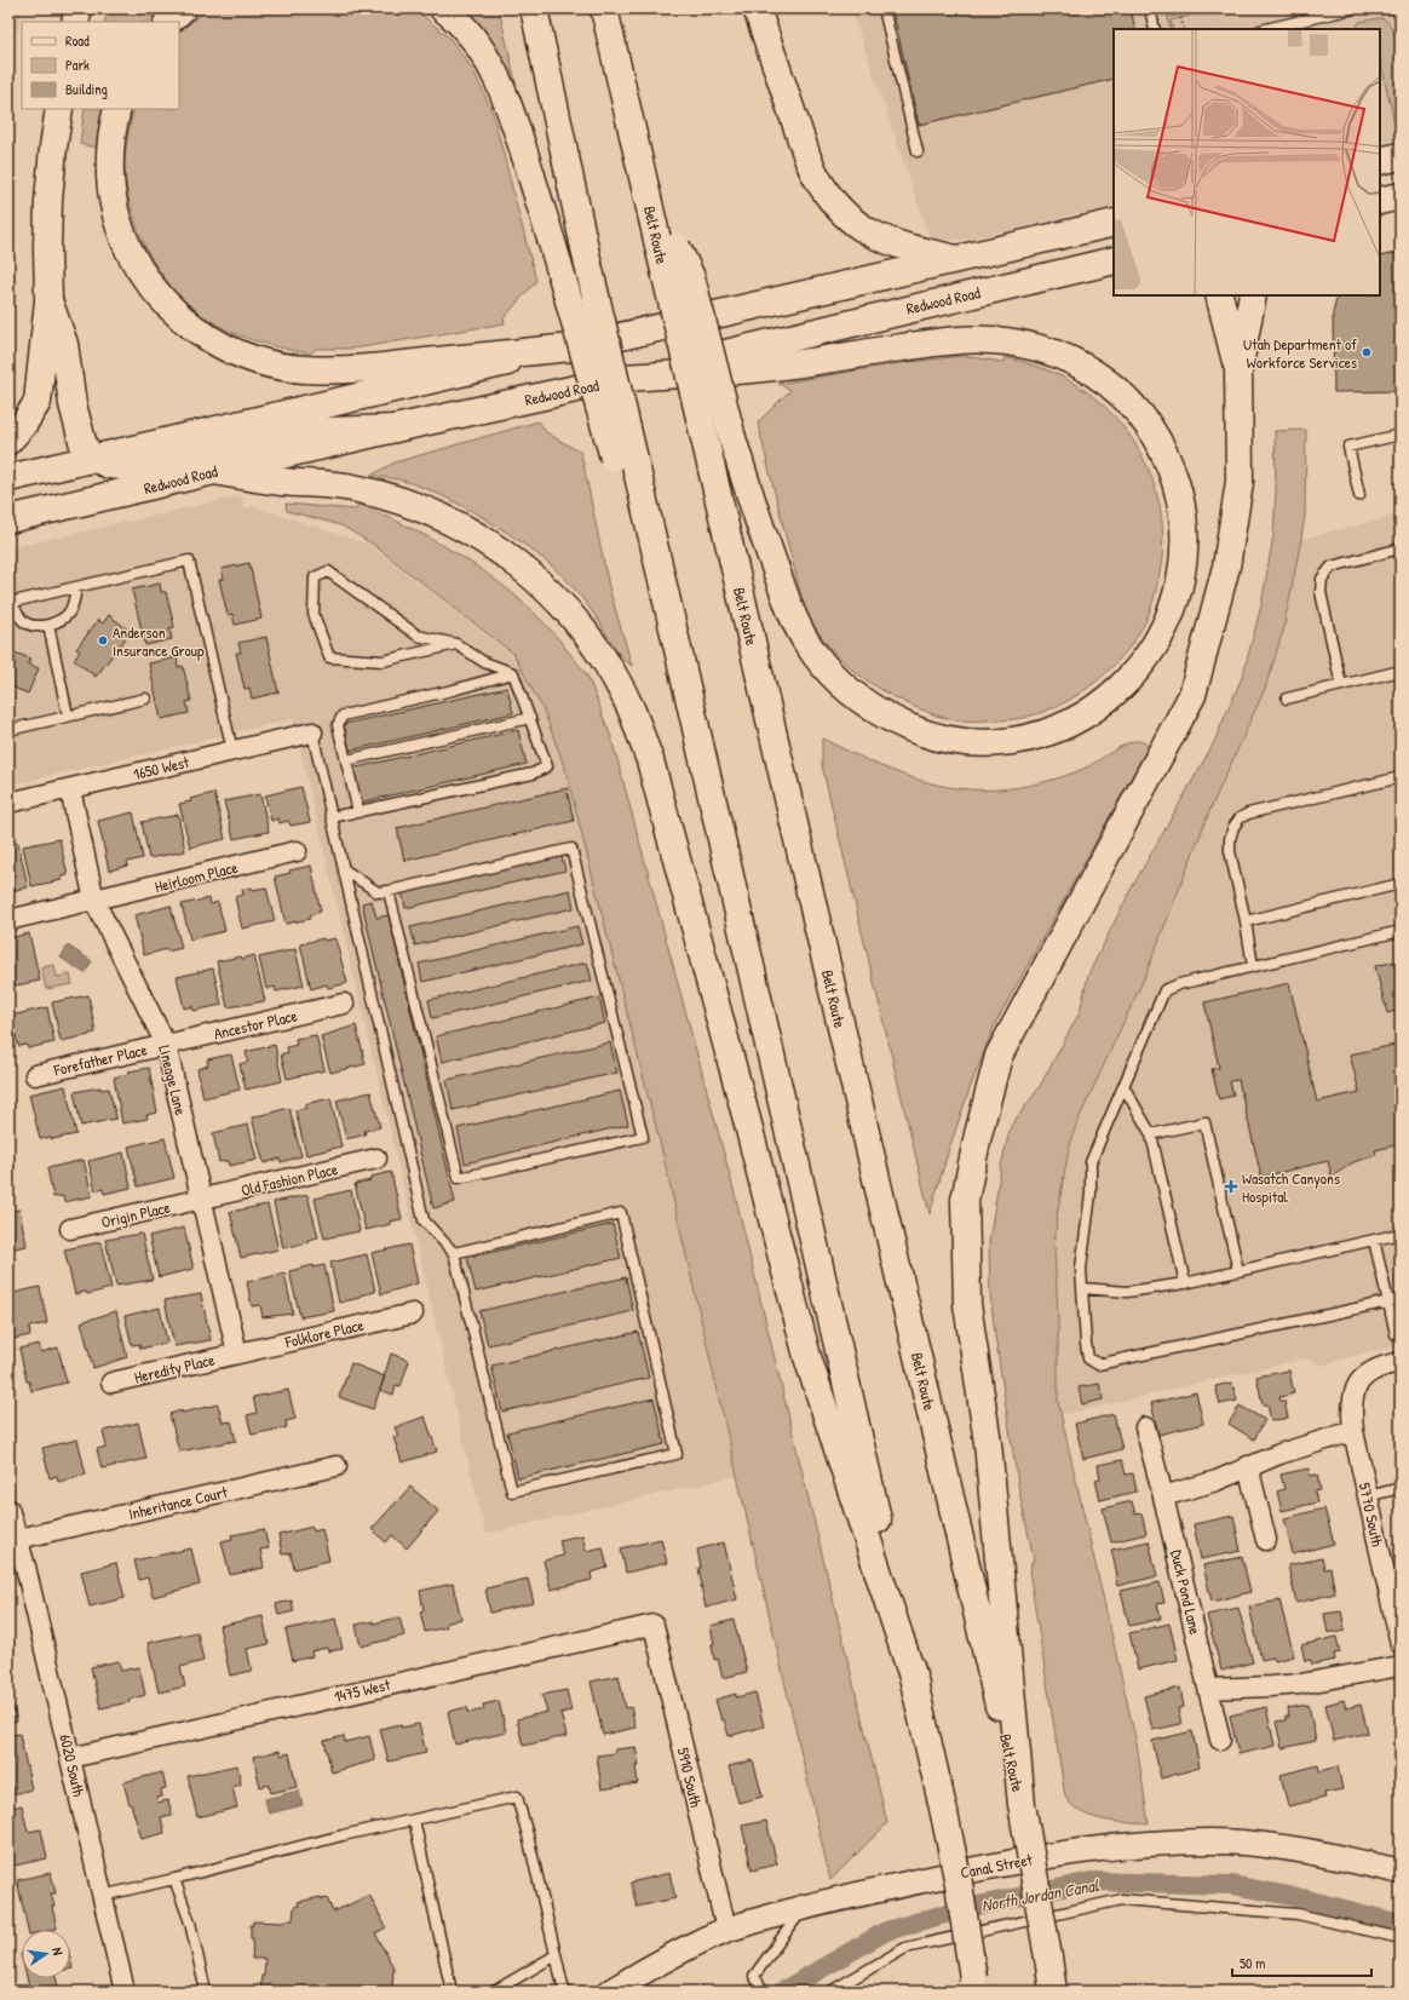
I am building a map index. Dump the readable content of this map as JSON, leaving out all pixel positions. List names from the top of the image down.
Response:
{
  "streets": {
    "main road": ["Belt Route", "Redwood Road"],
    "street": [
      "1650 West",
      "Heirloom Place",
      "Ancestor Place",
      "Forefather Place",
      "Lineage Lane",
      "Old Fashion Place",
      "Origin Place",
      "Folklore Place",
      "Heredity Place",
      "Inheritance Court",
      "5770 South",
      "Duck Pond Lane",
      "1475 West",
      "6020 South",
      "5910 South",
      "Canal Street"
    ]
  },
  "crossings": [
    ["1650 West", "Lineage Lane"],
    ["Heirloom Place", "Lineage Lane"],
    ["Ancestor Place", "Forefather Place"],
    ["Ancestor Place", "Lineage Lane"],
    ["Forefather Place", "Lineage Lane"],
    ["Lineage Lane", "Old Fashion Place"],
    ["Lineage Lane", "Origin Place"],
    ["Lineage Lane", "Folklore Place"],
    ["Lineage Lane", "Heredity Place"],
    ["Old Fashion Place", "Origin Place"],
    ["Folklore Place", "Heredity Place"],
    ["Inheritance Court", "6020 South"],
    ["1475 West", "6020 South"],
    ["1475 West", "5910 South"],
    ["5910 South", "Canal Street"]
  ],
  "water": ["North Jordan Canal"],
  "places": {
    "other": ["Utah Department of Workforce Services", "Anderson Insurance Group"],
    "health": ["Wasatch Canyons Hospital"]
  },
  "legend": ["Road", "Park", "Building"],
  "scale_bar": "50 m",
  "north": "right"
}
